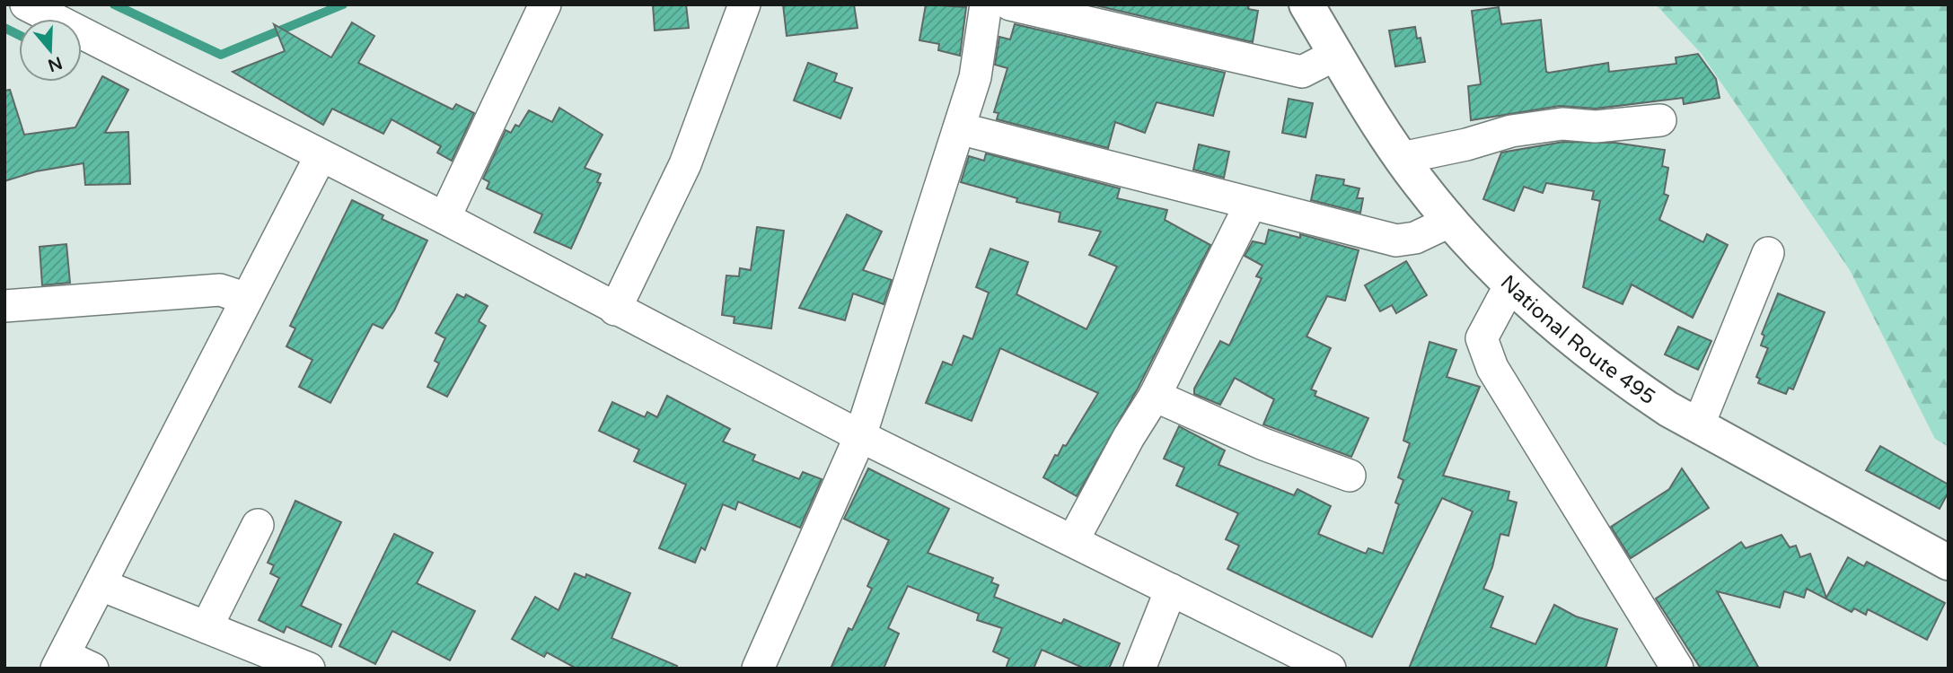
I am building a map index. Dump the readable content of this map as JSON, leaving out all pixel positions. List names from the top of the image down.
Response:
{
  "streets": {
    "highway": ["National Route 495"]
  },
  "north": "bottom"
}
